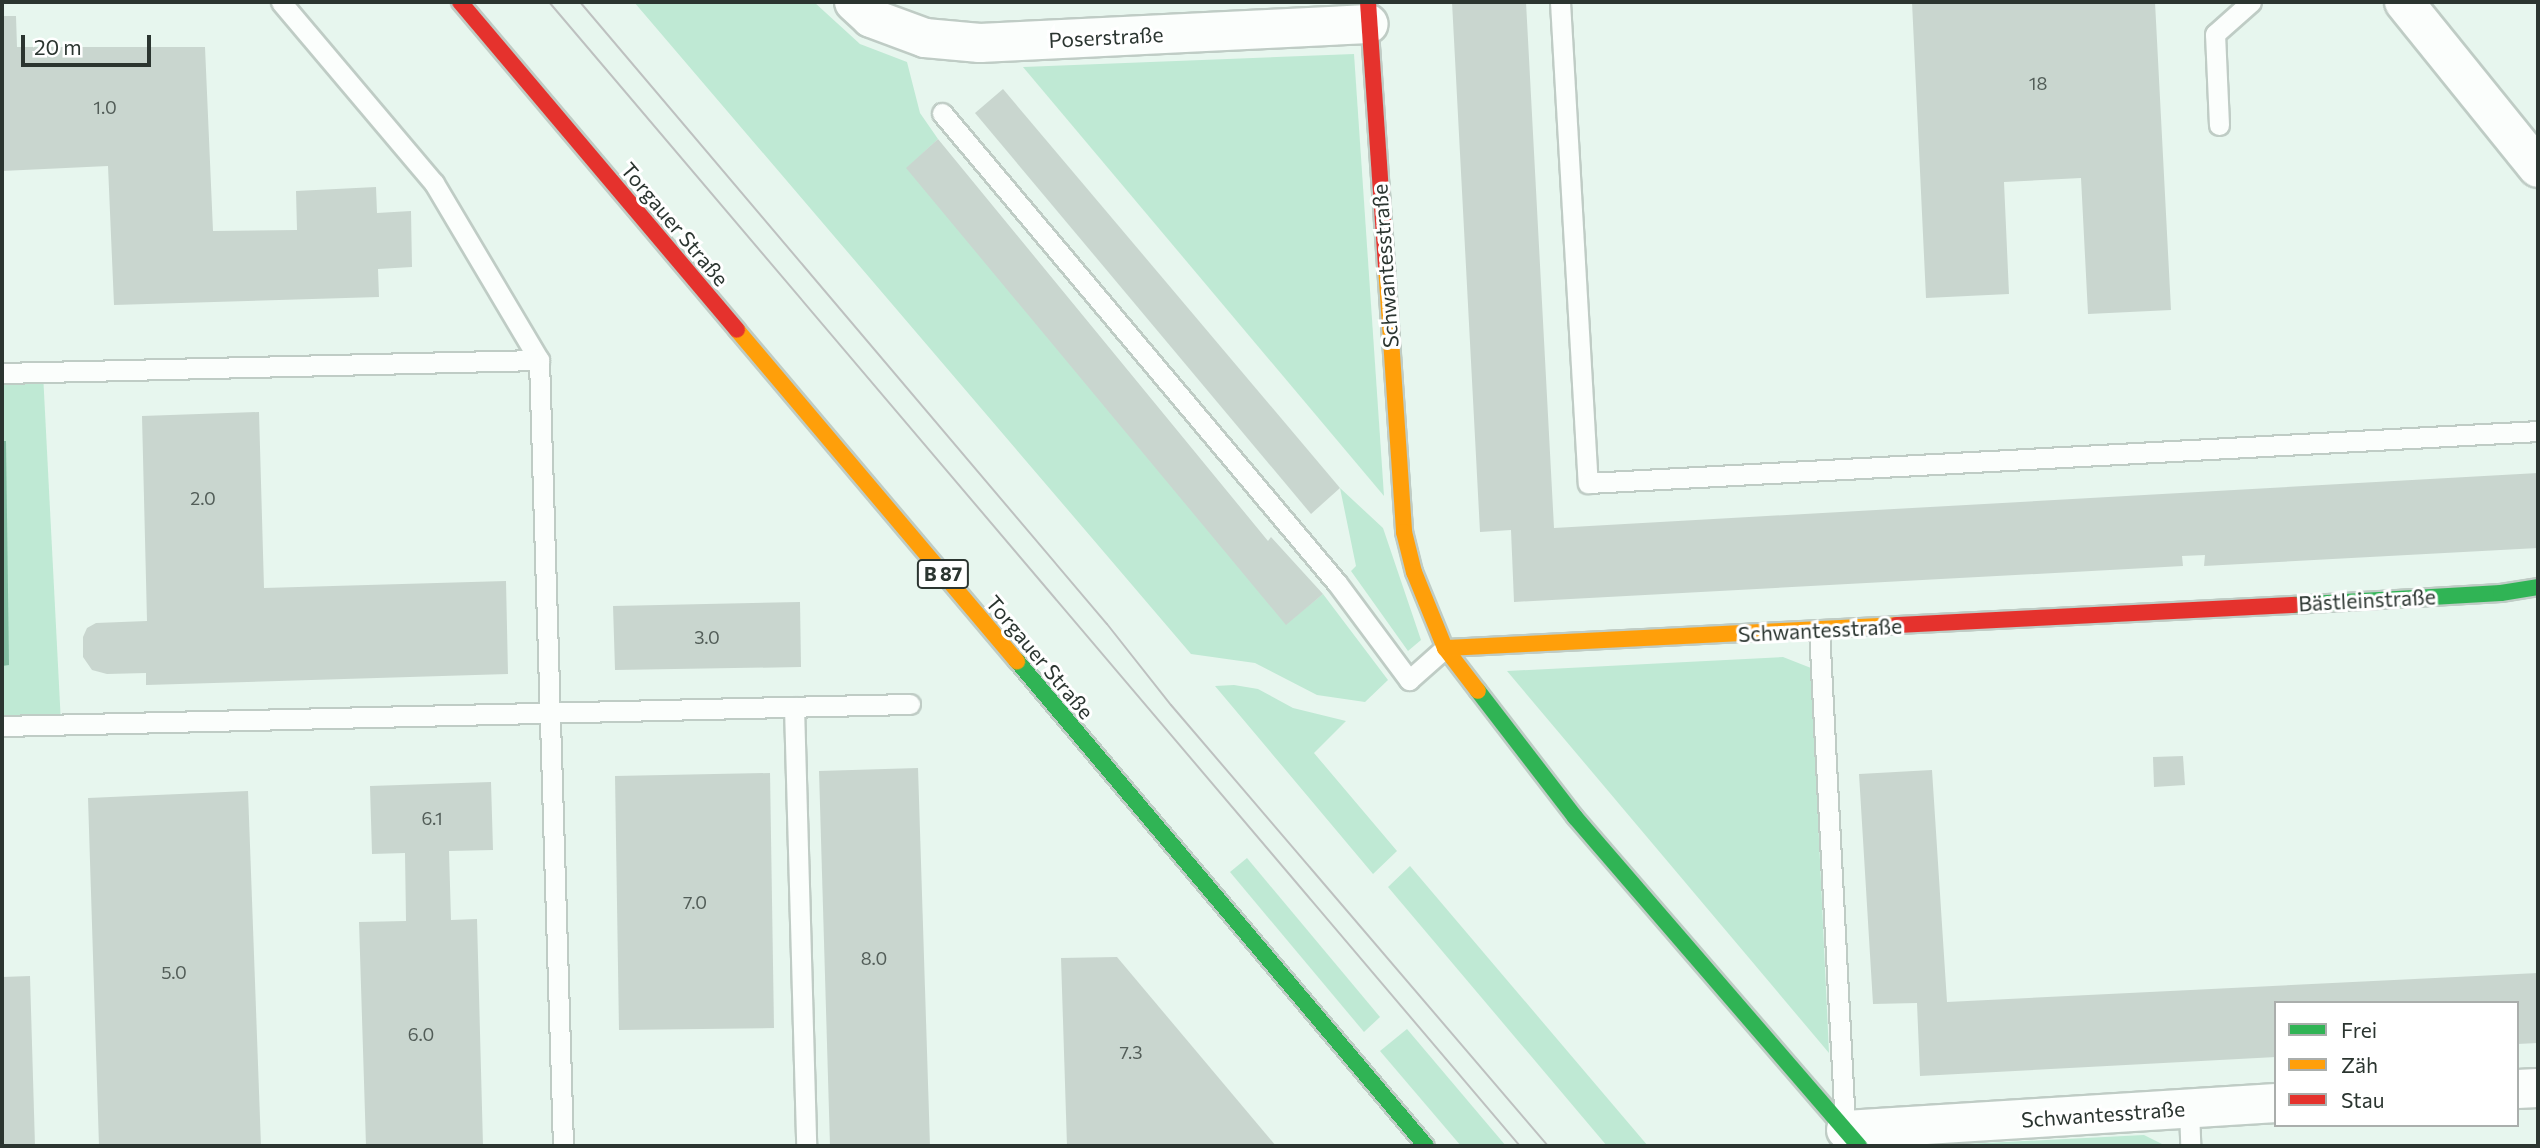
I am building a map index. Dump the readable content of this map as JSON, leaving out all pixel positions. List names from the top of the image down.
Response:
{
  "streets": {
    "street": [
      "Poserstraße",
      "Torgauer Straße",
      "Schwantesstraße",
      "B 87",
      "Bästleinstraße"
    ]
  },
  "crossings": [
    ["Poserstraße", "Schwantesstraße"],
    ["Schwantesstraße", "Bästleinstraße"]
  ],
  "house_numbers": [
    "18",
    "1.0",
    "2.0",
    "3.0",
    "6.1",
    "7.0",
    "8.0",
    "5.0",
    "6.0",
    "7.3"
  ],
  "legend": ["Frei", "Zäh", "Stau"],
  "scale_bar": "20 m"
}
